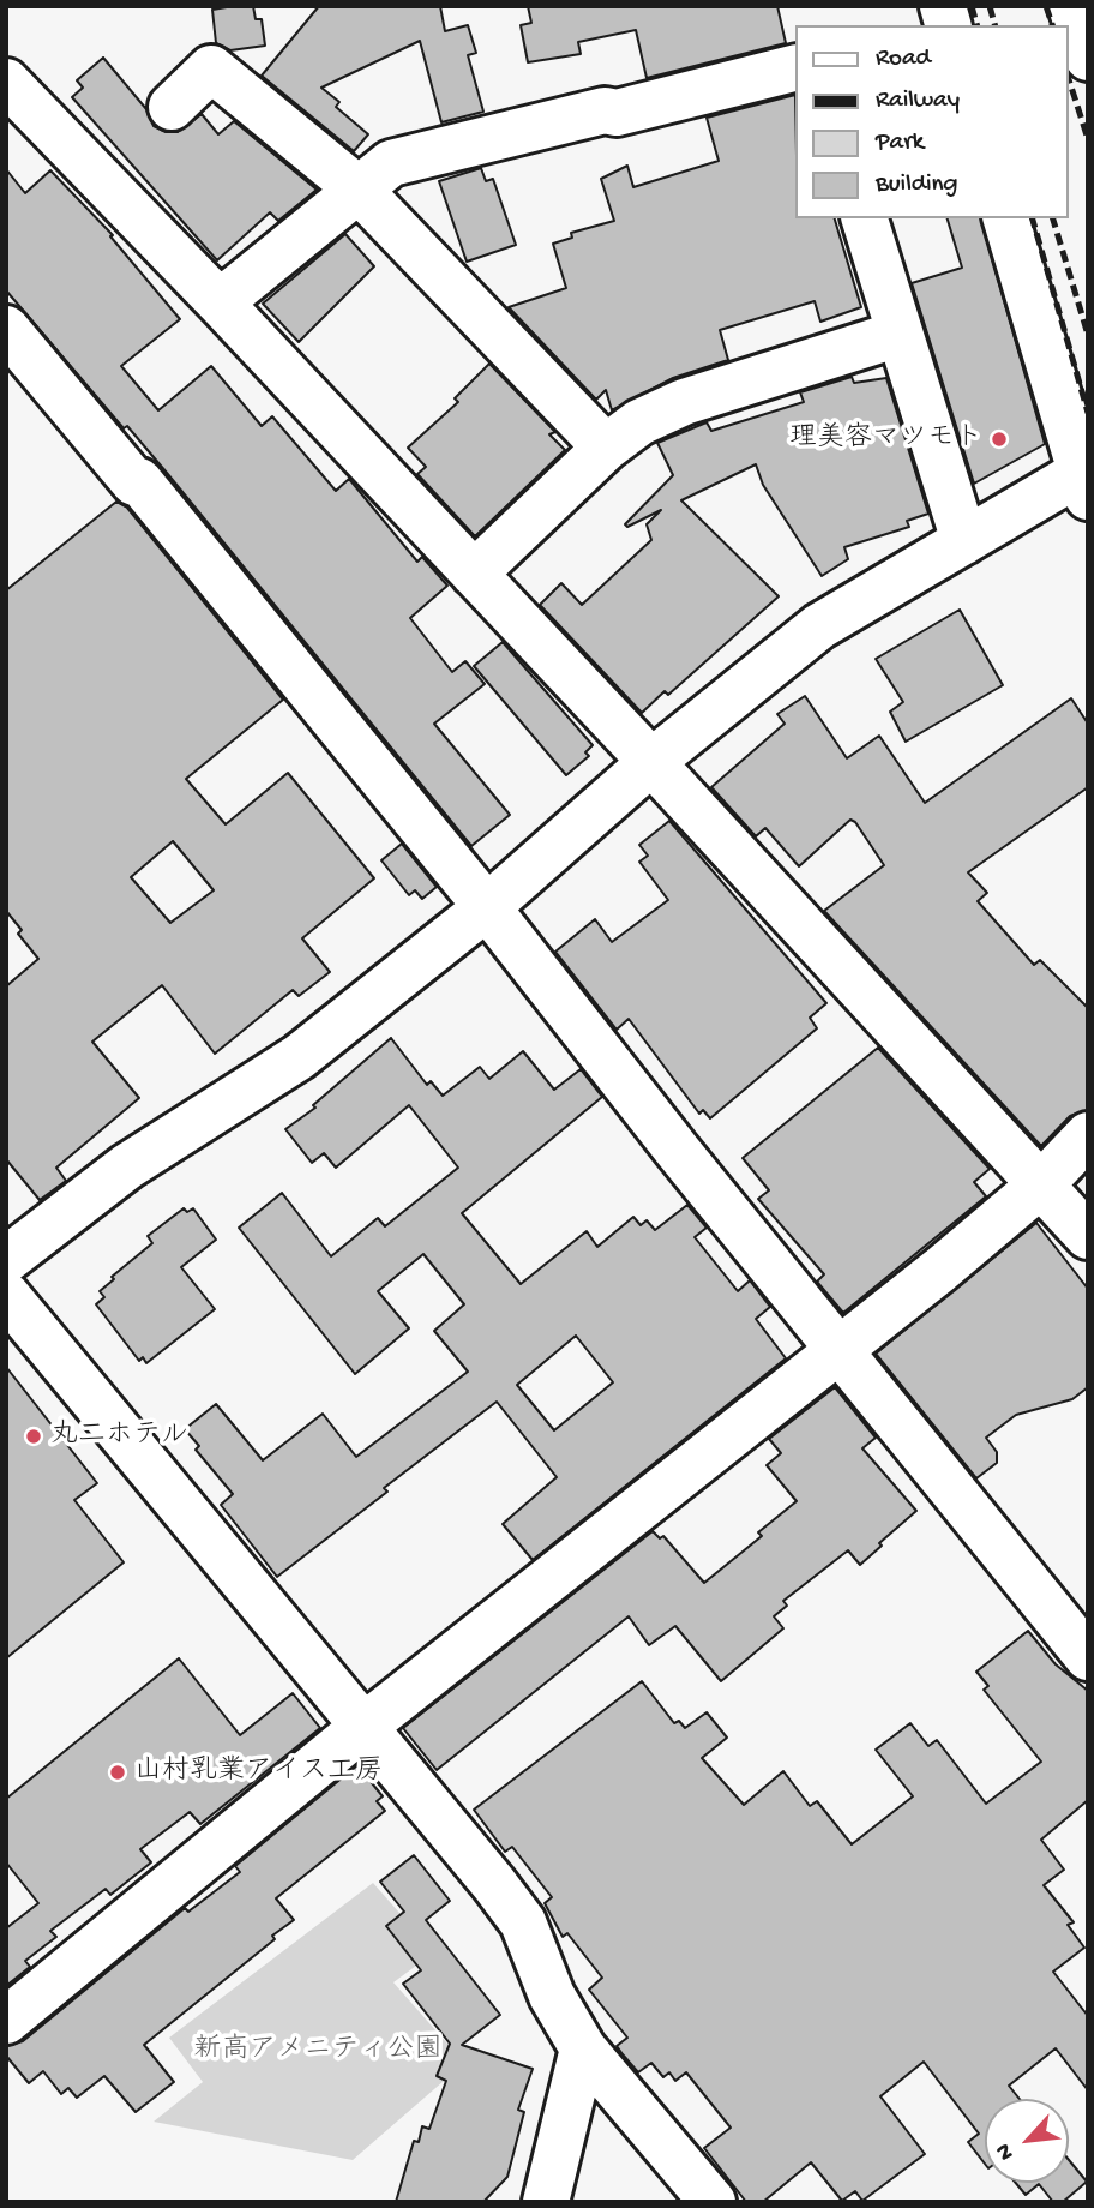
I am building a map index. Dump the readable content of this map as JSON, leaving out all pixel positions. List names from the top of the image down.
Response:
{
  "parks": ["新高アメニティ公園"],
  "places": ["理美容マツモト", "丸二ホテル", "山村乳業アイス工房"],
  "legend": [
    "Road",
    "Railway",
    "Park",
    "Building"
  ],
  "north": "bottom left"
}
